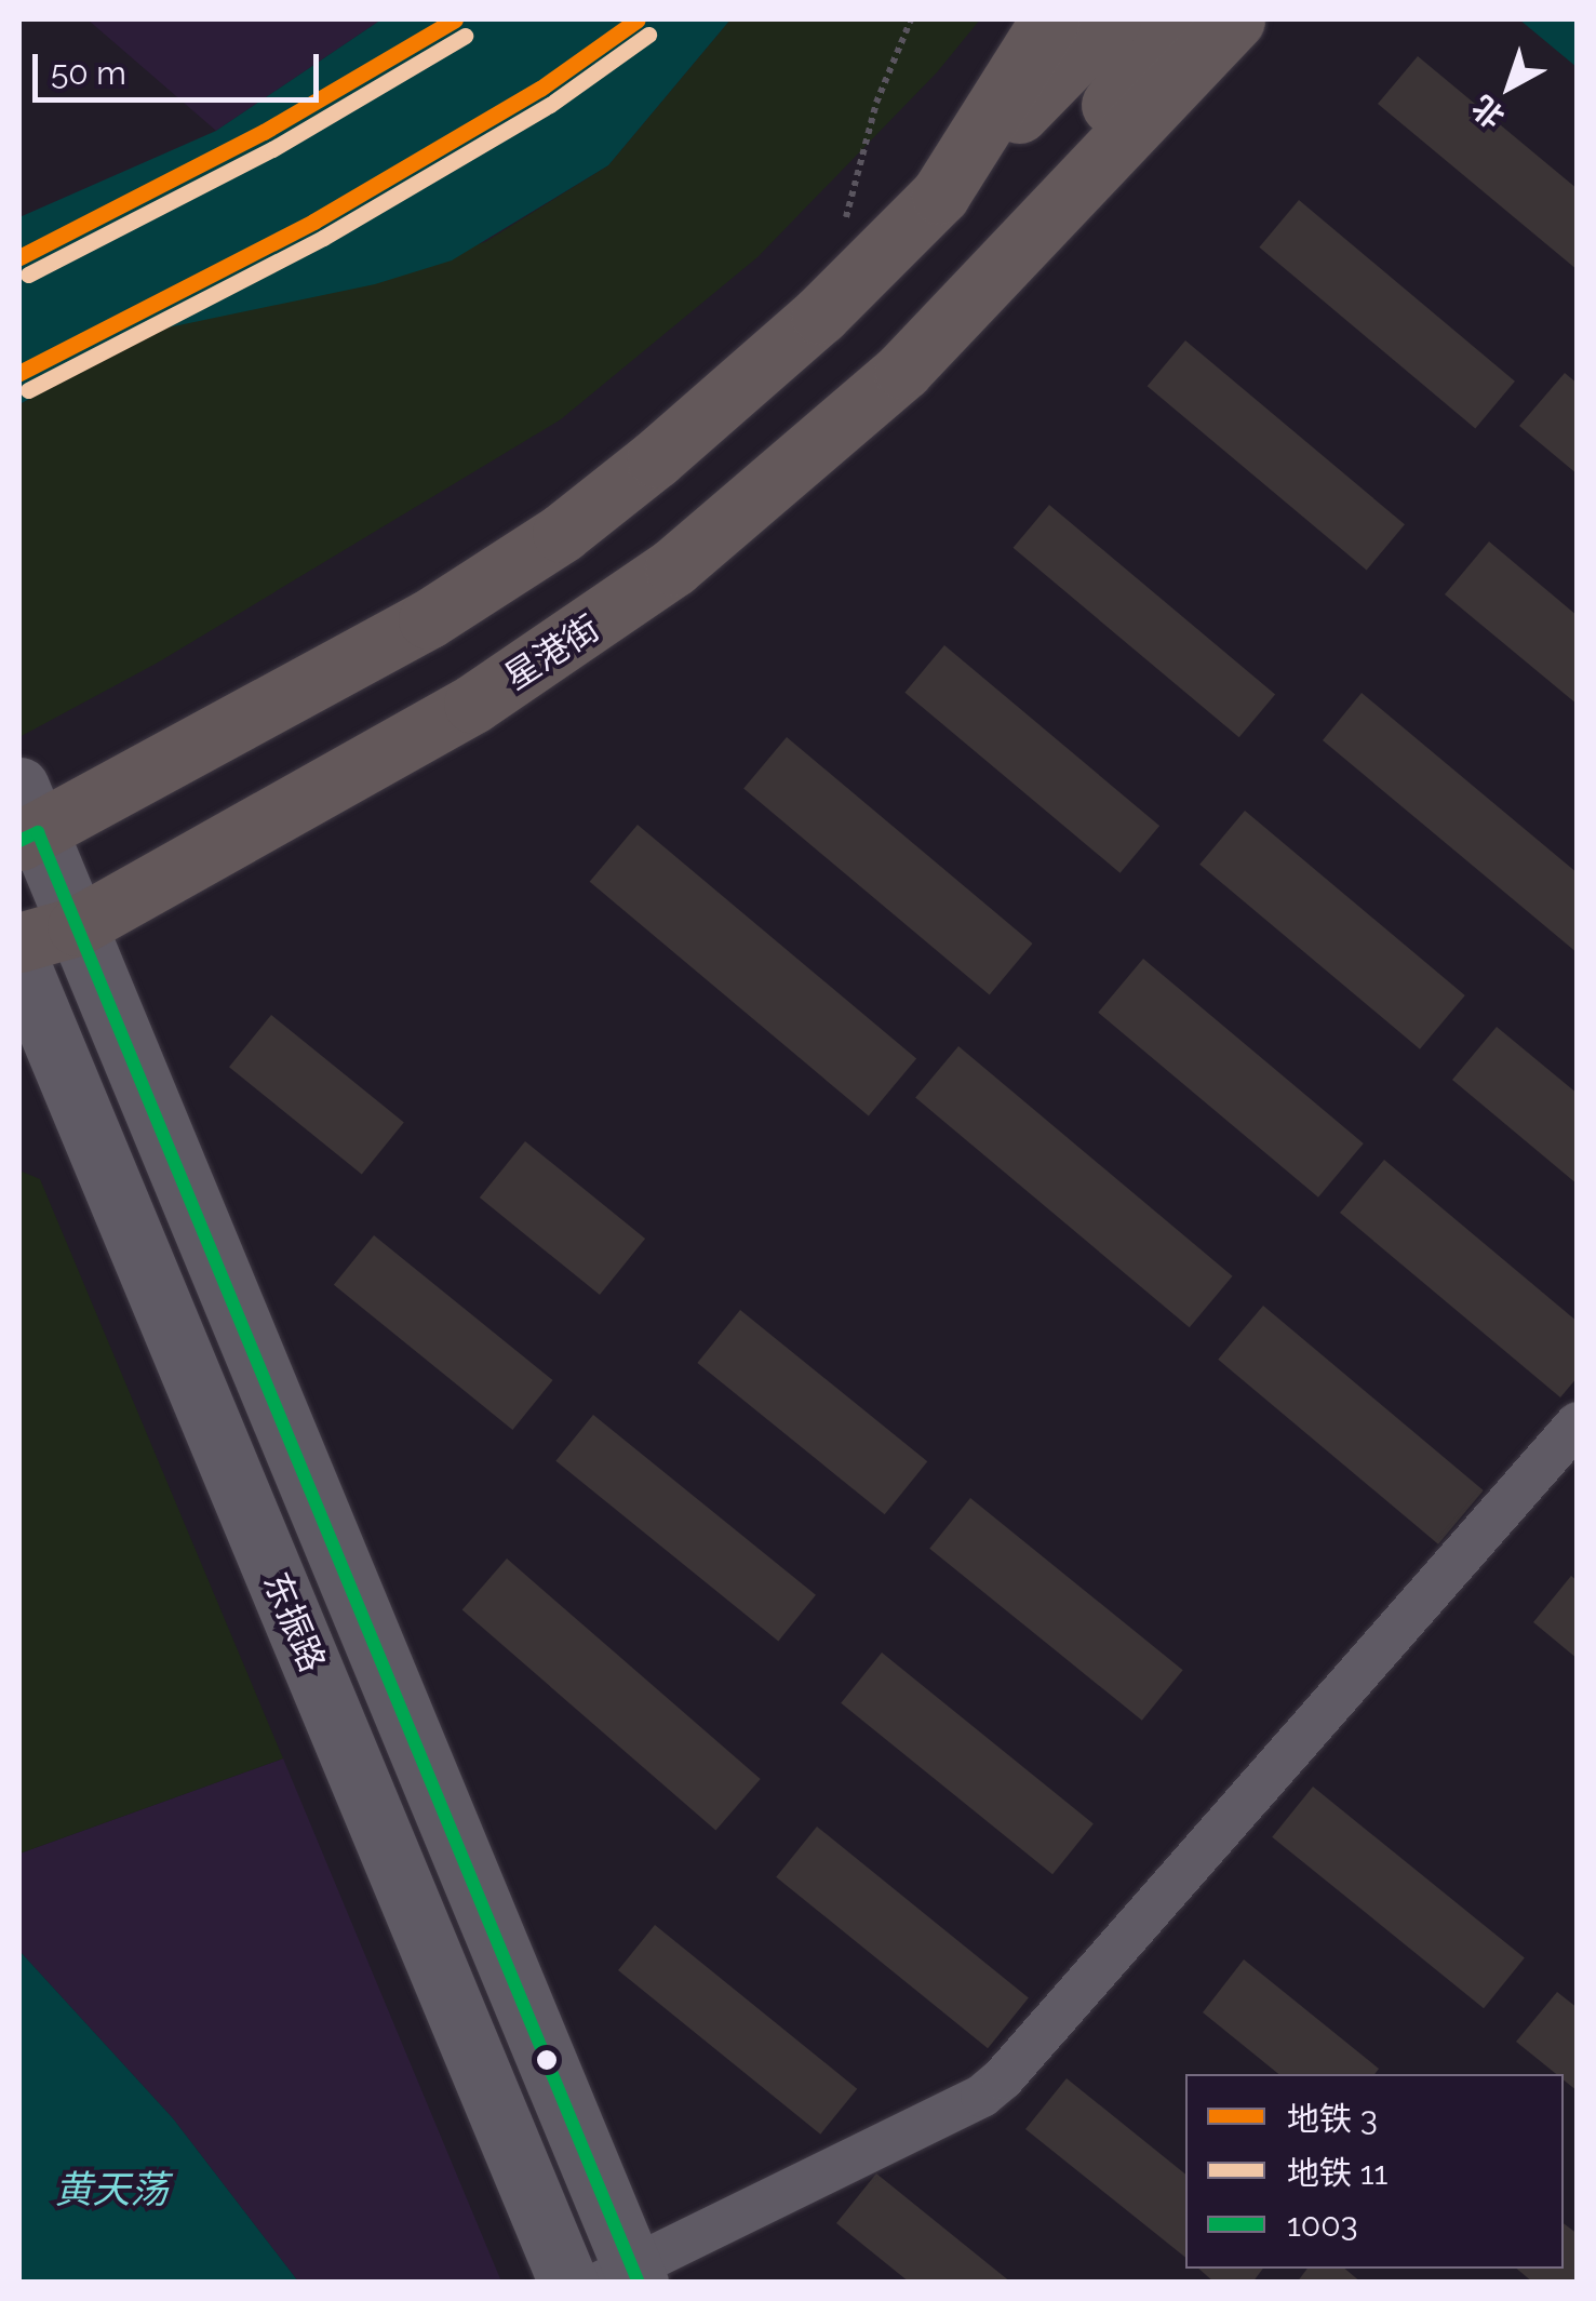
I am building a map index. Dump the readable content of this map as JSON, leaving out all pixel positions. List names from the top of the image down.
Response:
{
  "streets": {
    "main road": ["星港街", "东振路"]
  },
  "crossings": [
    ["星港街", "东振路"]
  ],
  "water": ["黄天荡"],
  "lines": ["metro line 3", "metro line 11", "transit line 1003"],
  "legend": ["地铁 3", "地铁 11", "1003"],
  "scale_bar": "50 m",
  "north": "bottom left"
}
